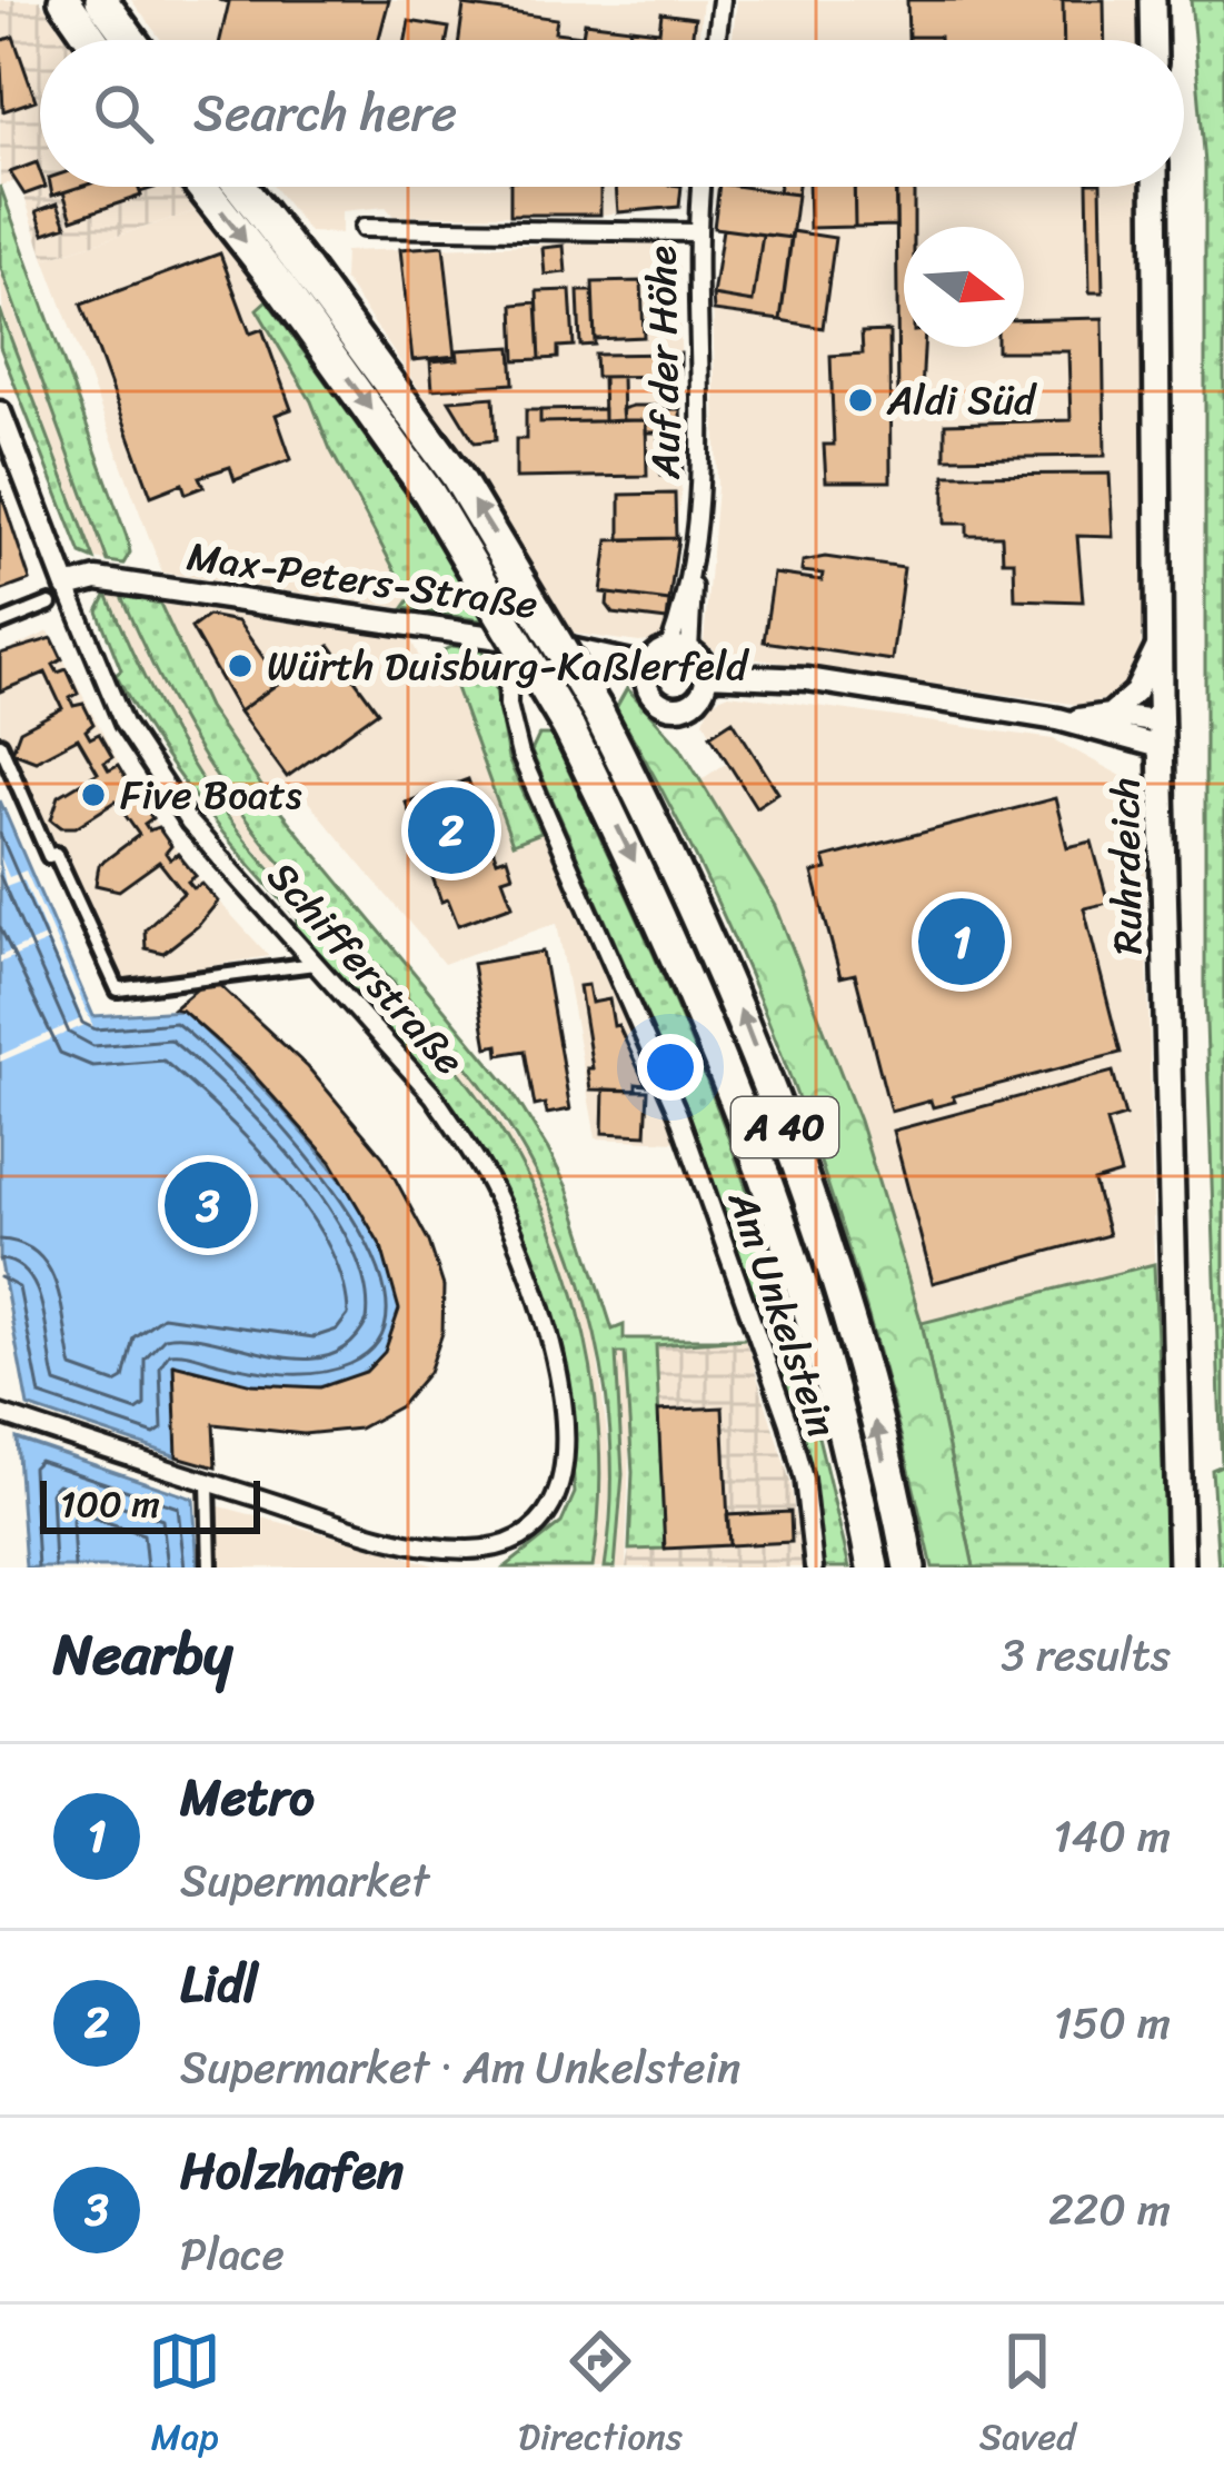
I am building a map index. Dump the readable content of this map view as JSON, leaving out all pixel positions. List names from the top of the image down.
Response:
{
  "streets": {
    "highway": ["A 40"],
    "main road": ["Ruhrdeich"],
    "street": [
      "Auf der Höhe",
      "Max-Peters-Straße",
      "Schifferstraße",
      "Am Unkelstein"
    ]
  },
  "crossings": [
    ["Auf der Höhe", "Max-Peters-Straße"],
    ["Max-Peters-Straße", "Schifferstraße"],
    ["Max-Peters-Straße", "Am Unkelstein"]
  ],
  "places": ["Aldi Süd", "Würth Duisburg-Kaßlerfeld", "Five Boats"],
  "scale_bar": "100 m",
  "north": "right",
  "page": {
    "search": "Search here",
    "pins": ["2", "1", "3"],
    "scale": "100 m",
    "heading": ["Nearby", "3 results"],
    "list": [
      {
        "mark": "1",
        "name": "Metro",
        "note": "Supermarket",
        "value": "140 m"
      },
      {
        "mark": "2",
        "name": "Lidl",
        "note": "Supermarket · Am Unkelstein",
        "value": "150 m"
      },
      {
        "mark": "3",
        "name": "Holzhafen",
        "note": "Place",
        "value": "220 m"
      }
    ],
    "nav": ["Map", "Directions", "Saved"]
  }
}
